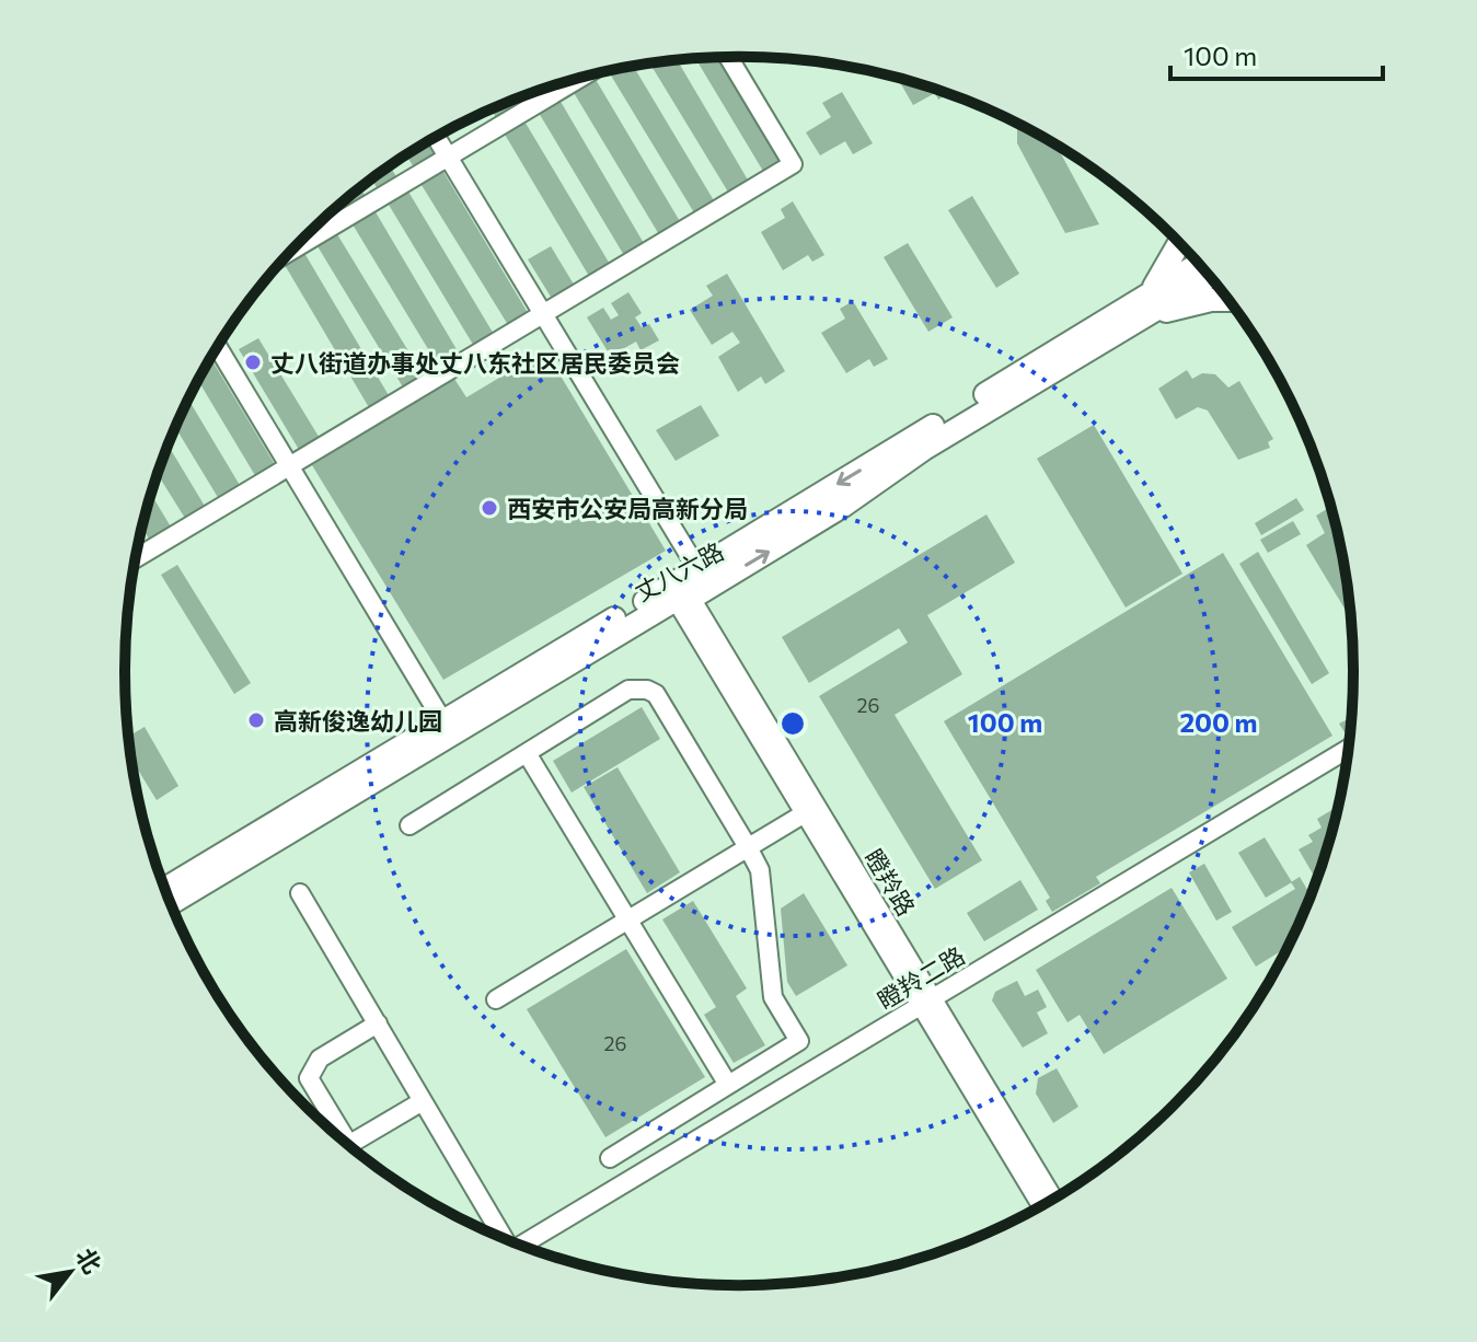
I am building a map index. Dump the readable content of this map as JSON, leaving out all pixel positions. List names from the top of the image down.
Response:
{
  "streets": {
    "main road": ["丈八六路"],
    "street": ["瞪羚路", "瞪羚二路"]
  },
  "crossings": [
    ["丈八六路", "瞪羚路"],
    ["瞪羚路", "瞪羚二路"]
  ],
  "places": ["丈八街道办事处丈八东社区居民委员会", "西安市公安局高新分局", "高新俊逸幼儿园"],
  "house_numbers": ["26", "26"],
  "scale_bar": "100 m",
  "north": "top right",
  "rings": ["100 m", "200 m"]
}
